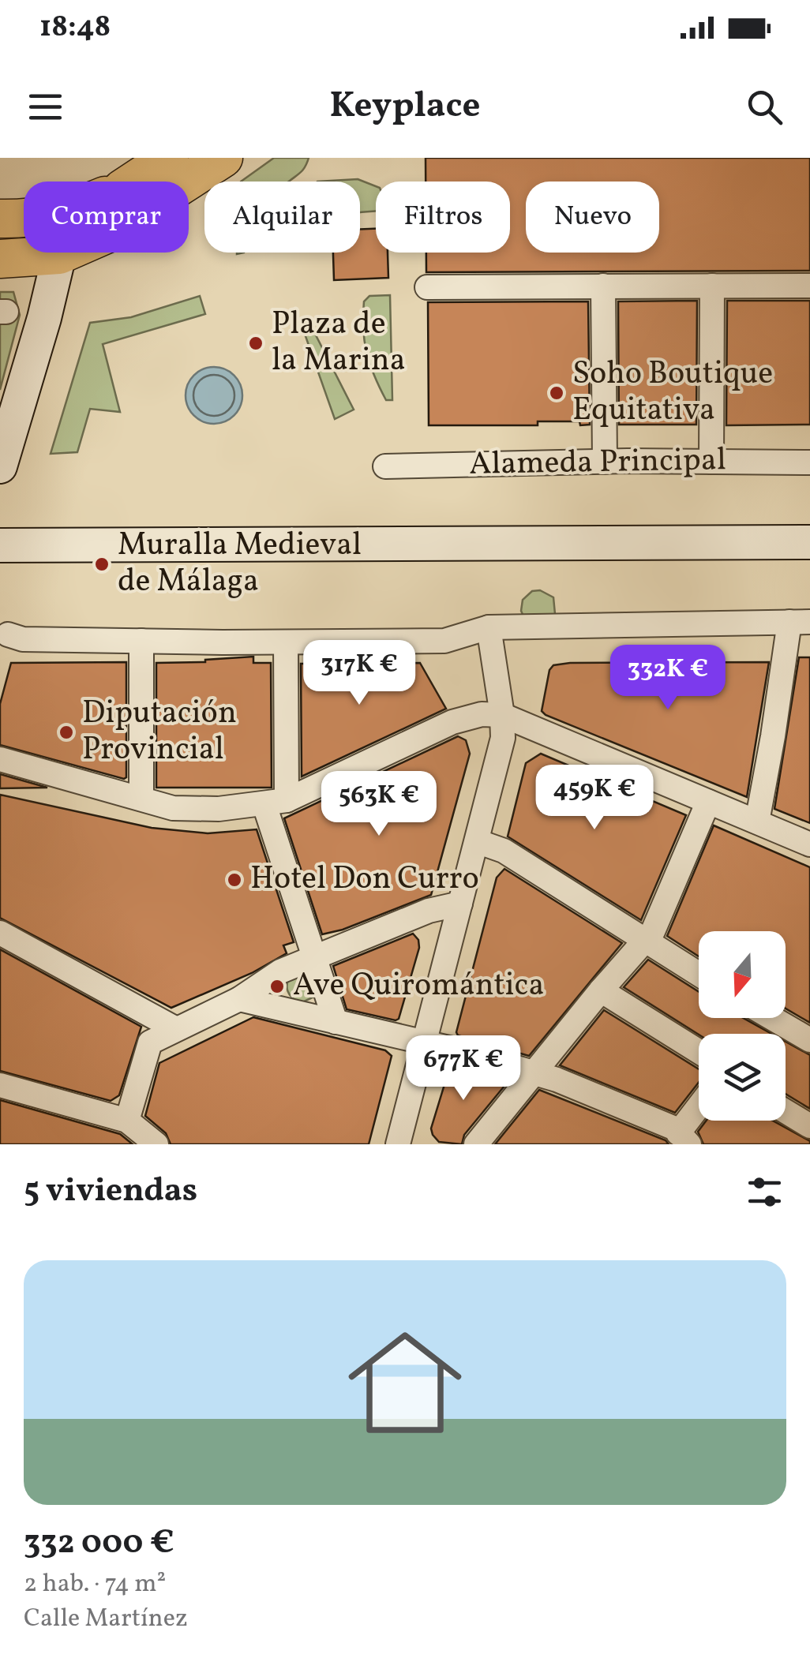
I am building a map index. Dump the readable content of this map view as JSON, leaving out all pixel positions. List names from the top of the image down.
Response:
{
  "streets": {
    "street": ["Alameda Principal"]
  },
  "places": [
    "Plaza de la Marina",
    "Soho Boutique Equitativa",
    "Muralla Medieval de Málaga",
    "Diputación Provincial",
    "Hotel Don Curro",
    "Ave Quiromántica"
  ],
  "north": "bottom",
  "page": {
    "status": "18:48",
    "header": "Keyplace",
    "chip": [
      "Comprar",
      "Alquilar",
      "Filtros",
      "Nuevo"
    ],
    "price": [
      "317K €",
      "332K €",
      "459K €",
      "563K €",
      "677K €"
    ],
    "heading": "5 viviendas",
    "list": [
      {
        "name": "332 000 €",
        "note": "2 hab. · 74 m² · Calle Martínez"
      }
    ]
  }
}
